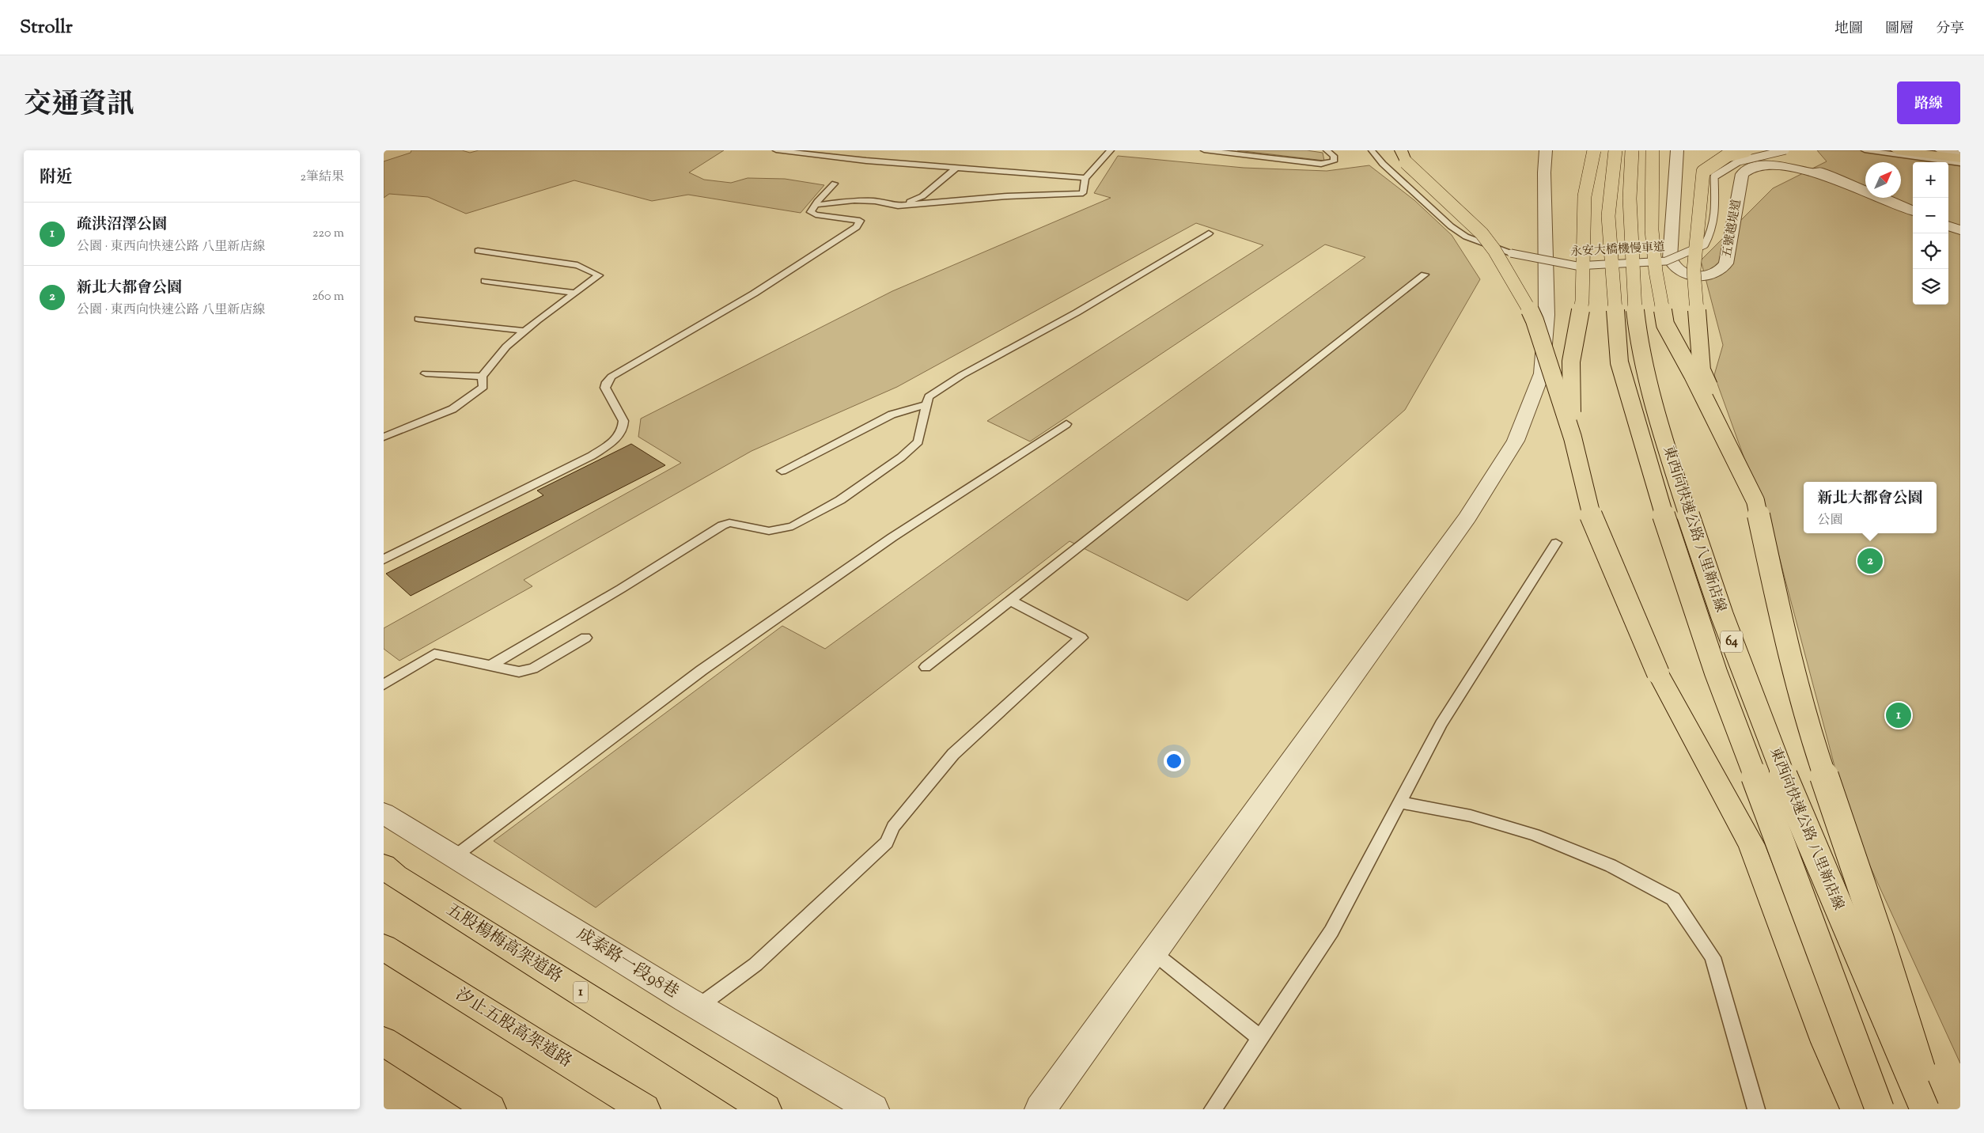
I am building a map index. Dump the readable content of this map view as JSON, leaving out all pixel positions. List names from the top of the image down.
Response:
{
  "streets": {
    "highway": [
      "東西向快速公路 八里新店線",
      "64",
      "五股楊梅高架道路",
      "1",
      "汐止五股高架道路"
    ],
    "street": ["五號越堤道", "成泰路一段98巷"],
    "lane": ["永安大橋機慢車道"]
  },
  "north": "top right",
  "page": {
    "header": "Strollr",
    "nav": ["地圖", "圖層", "分享"],
    "title": "交通資訊",
    "buttons": "路線",
    "heading": ["附近", "2筆結果"],
    "map_buttons": ["+", "−"],
    "list": [
      {
        "mark": "1",
        "name": "疏洪沼澤公園",
        "note": "公園 · 東西向快速公路 八里新店線",
        "value": "220 m"
      },
      {
        "mark": "2",
        "name": "新北大都會公園",
        "note": "公園 · 東西向快速公路 八里新店線",
        "value": "260 m"
      }
    ],
    "popup": ["新北大都會公園", "公園"],
    "pins": ["2", "1"]
  }
}
